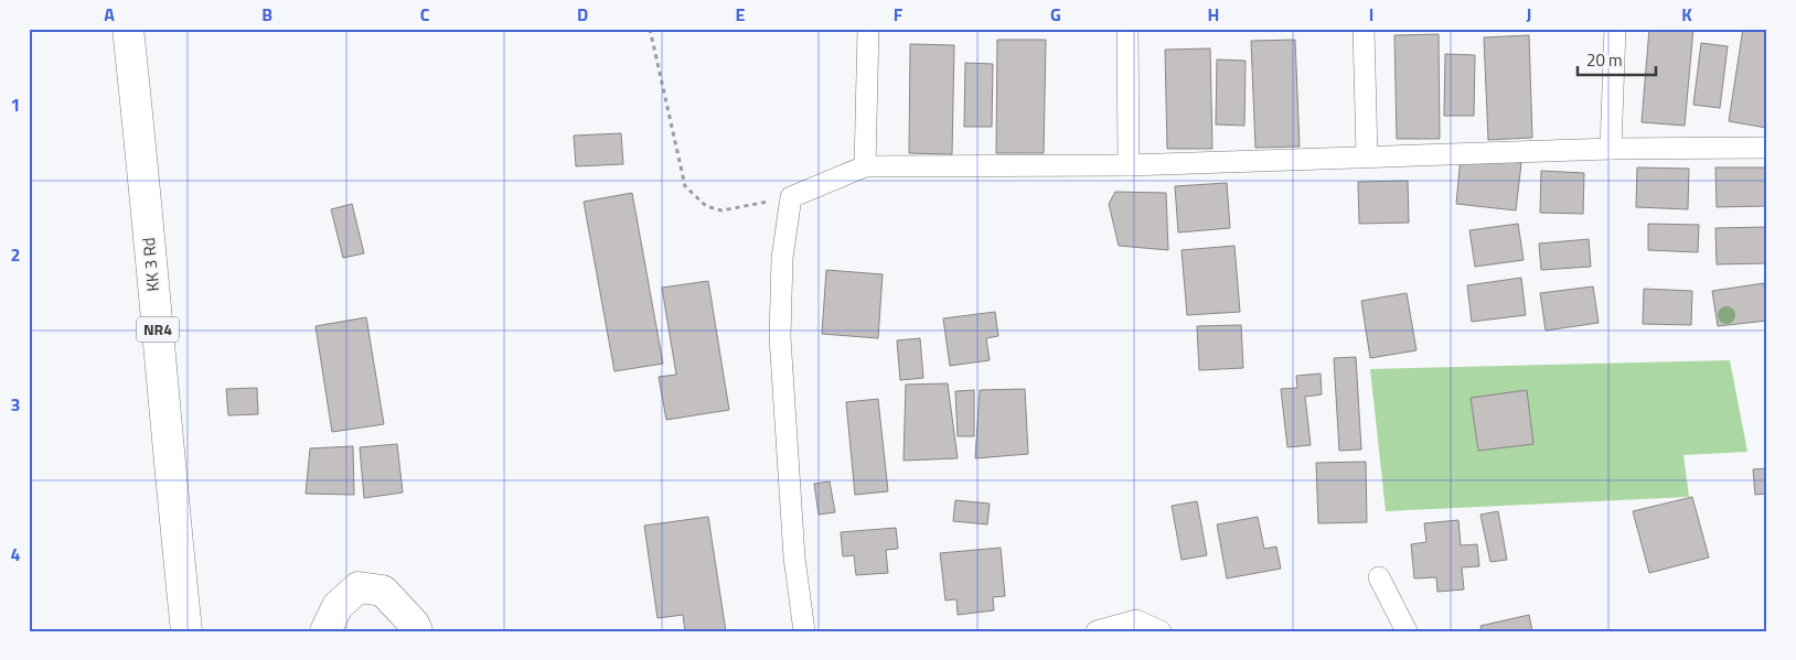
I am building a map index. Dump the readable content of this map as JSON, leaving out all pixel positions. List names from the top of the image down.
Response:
{
  "streets": {
    "main road": ["KK 3 Rd", "NR4"]
  },
  "scale_bar": "20 m",
  "grid": {
    "columns": [
      "A",
      "B",
      "C",
      "D",
      "E",
      "F",
      "G",
      "H",
      "I",
      "J",
      "K"
    ],
    "rows": [
      "1",
      "2",
      "3",
      "4"
    ]
  }
}
